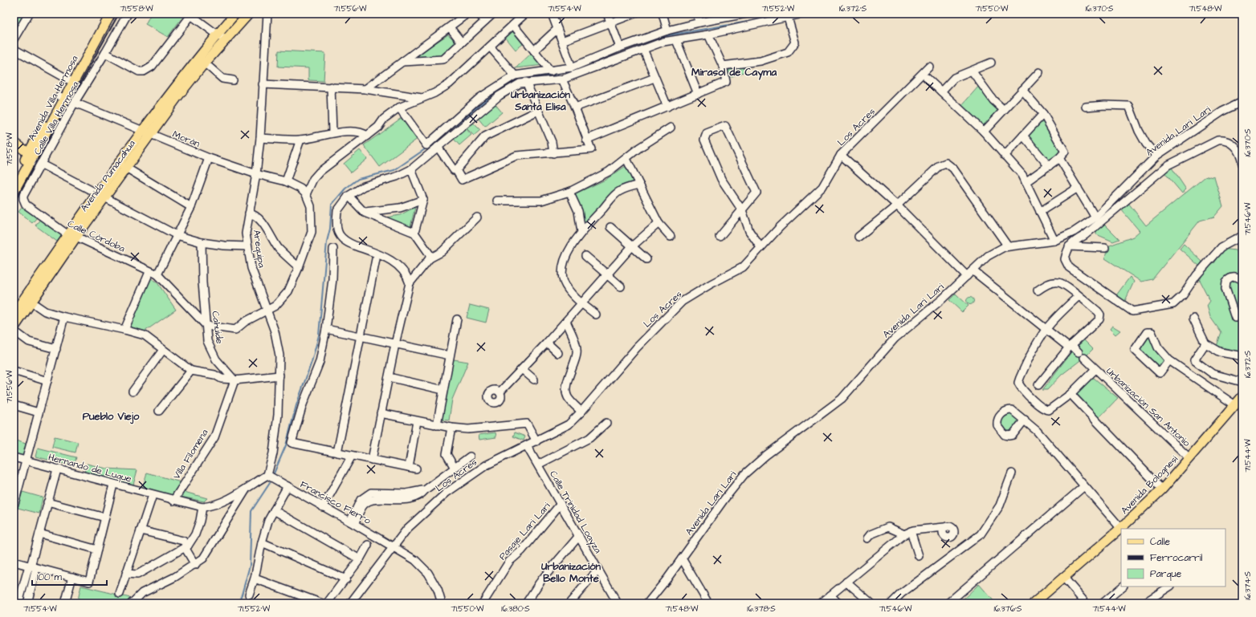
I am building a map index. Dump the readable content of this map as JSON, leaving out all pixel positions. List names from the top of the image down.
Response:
{
  "streets": {
    "main road": ["Avenida Villa Hermosa", "Avenida Pumacahua", "Avenida Bolognesi"],
    "street": [
      "Calle Villa Hermosa",
      "Los Acres",
      "Avenida Lari Lari",
      "Morán",
      "Calle Córdoba",
      "Arequipa",
      "Cahuide",
      "Urbanización San Antonio",
      "Villa Filomena",
      "Hernando de Luque",
      "Francisco Fierro",
      "Calle Trinidad Loayza",
      "Pasaje Lari Lari"
    ]
  },
  "crossings": [
    ["Avenida Villa Hermosa", "Morán"],
    ["Calle Villa Hermosa", "Morán"],
    ["Calle Villa Hermosa", "Calle Córdoba"],
    ["Los Acres", "Francisco Fierro"],
    ["Los Acres", "Calle Trinidad Loayza"],
    ["Avenida Lari Lari", "Urbanización San Antonio"],
    ["Morán", "Avenida Pumacahua"],
    ["Morán", "Arequipa"],
    ["Avenida Pumacahua", "Calle Córdoba"],
    ["Calle Córdoba", "Cahuide"],
    ["Arequipa", "Hernando de Luque"],
    ["Arequipa", "Francisco Fierro"],
    ["Cahuide", "Villa Filomena"],
    ["Urbanización San Antonio", "Avenida Bolognesi"],
    ["Villa Filomena", "Hernando de Luque"],
    ["Hernando de Luque", "Francisco Fierro"],
    ["Calle Trinidad Loayza", "Pasaje Lari Lari"]
  ],
  "districts": [
    "Mirasol de Cayma",
    "Urbanización Santa Elisa",
    "Pueblo Viejo",
    "Urbanización Bello Monte"
  ],
  "legend": ["Calle", "Ferrocarril", "Parque"],
  "scale_bar": "100 m",
  "coordinates": [
    "71.558°W",
    "71.556°W",
    "71.554°W",
    "71.552°W",
    "16.372°S",
    "71.550°W",
    "16.370°S",
    "71.548°W",
    "71.546°W",
    "71.544°W",
    "16.374°S",
    "16.380°S",
    "16.378°S",
    "16.376°S"
  ]
}
